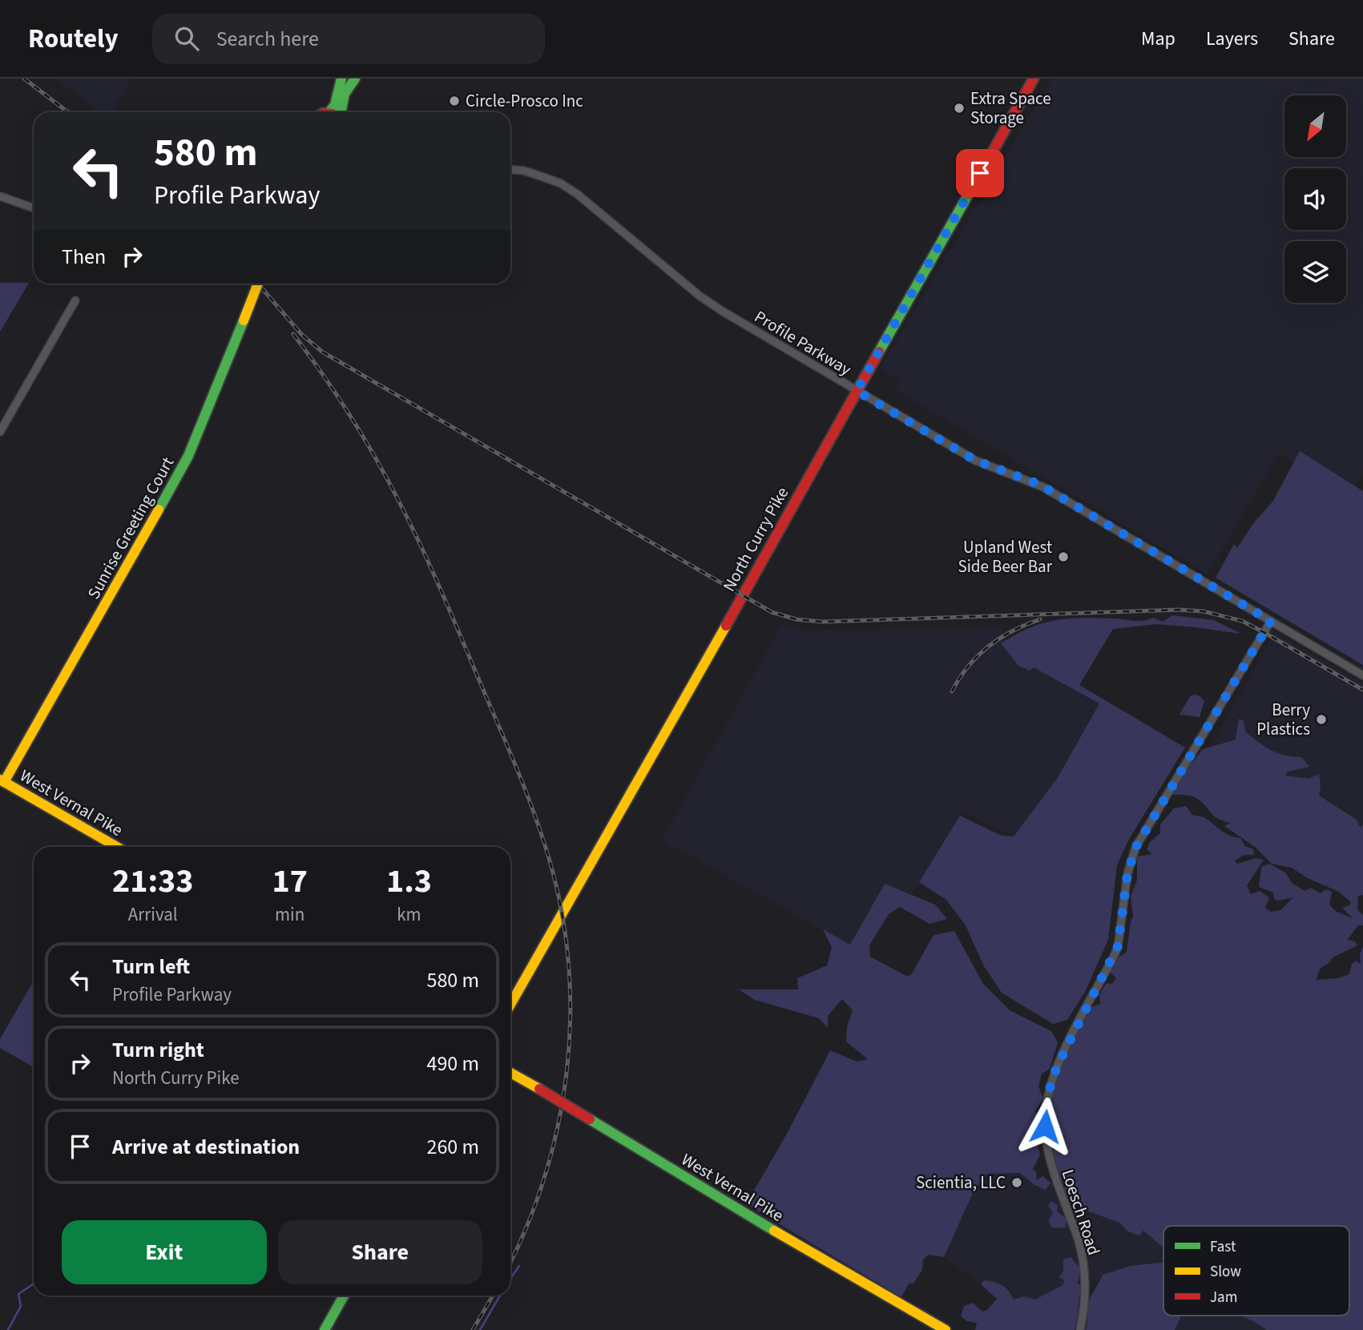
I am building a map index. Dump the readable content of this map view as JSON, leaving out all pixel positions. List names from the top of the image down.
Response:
{
  "streets": {
    "main road": ["Sunrise Greeting Court", "North Curry Pike", "West Vernal Pike"],
    "street": ["Profile Parkway", "Loesch Road"]
  },
  "crossings": [
    ["Profile Parkway", "North Curry Pike"],
    ["Profile Parkway", "Loesch Road"],
    ["Sunrise Greeting Court", "West Vernal Pike"]
  ],
  "places": [
    "Circle-Prosco Inc",
    "Extra Space Storage",
    "Upland West Side Beer Bar",
    "Berry Plastics",
    "Scientia, LLC"
  ],
  "legend": ["Fast", "Slow", "Jam"],
  "north": "bottom left",
  "page": {
    "header": "Routely",
    "search": "Search here",
    "nav": ["Map", "Layers", "Share"],
    "turn": ["580 m", "Profile Parkway"],
    "then": "Then",
    "eta": [
      "21:33",
      "Arrival",
      "17",
      "min",
      "1.3",
      "km"
    ],
    "list": [
      {
        "name": "Turn left",
        "note": "Profile Parkway",
        "value": "580 m"
      },
      {
        "name": "Turn right",
        "note": "North Curry Pike",
        "value": "490 m"
      },
      {
        "name": "Arrive at destination",
        "value": "260 m"
      }
    ],
    "buttons": ["Exit", "Share"]
  }
}
